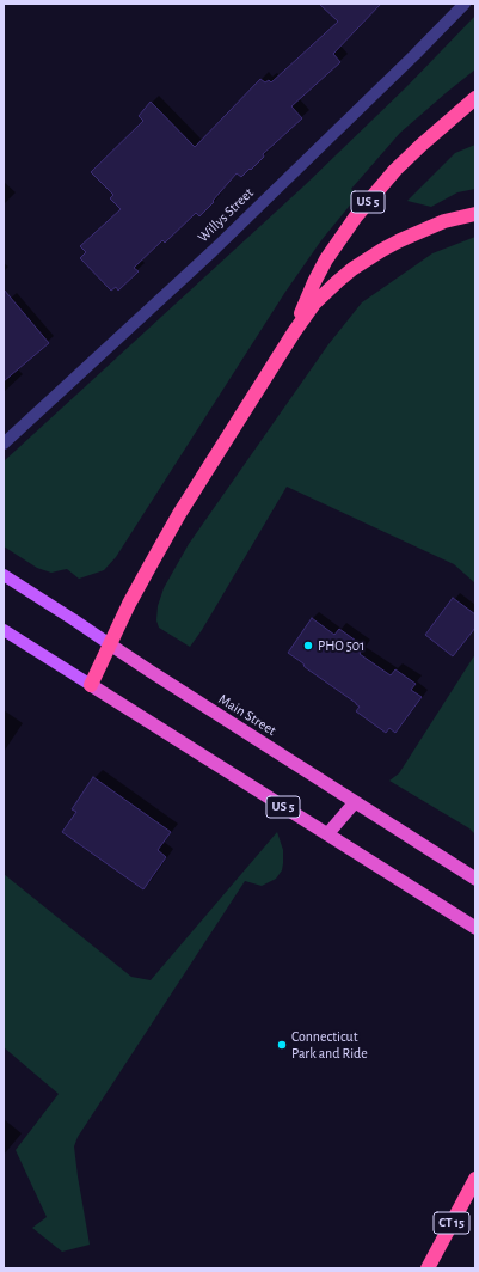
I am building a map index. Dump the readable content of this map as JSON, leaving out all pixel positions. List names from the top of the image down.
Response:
{
  "streets": {
    "highway": ["US 5", "Main Street", "CT 15"],
    "street": ["Willys Street"]
  },
  "crossings": [
    ["US 5", "Main Street"]
  ],
  "places": ["PHO 501", "Connecticut Park and Ride"]
}
